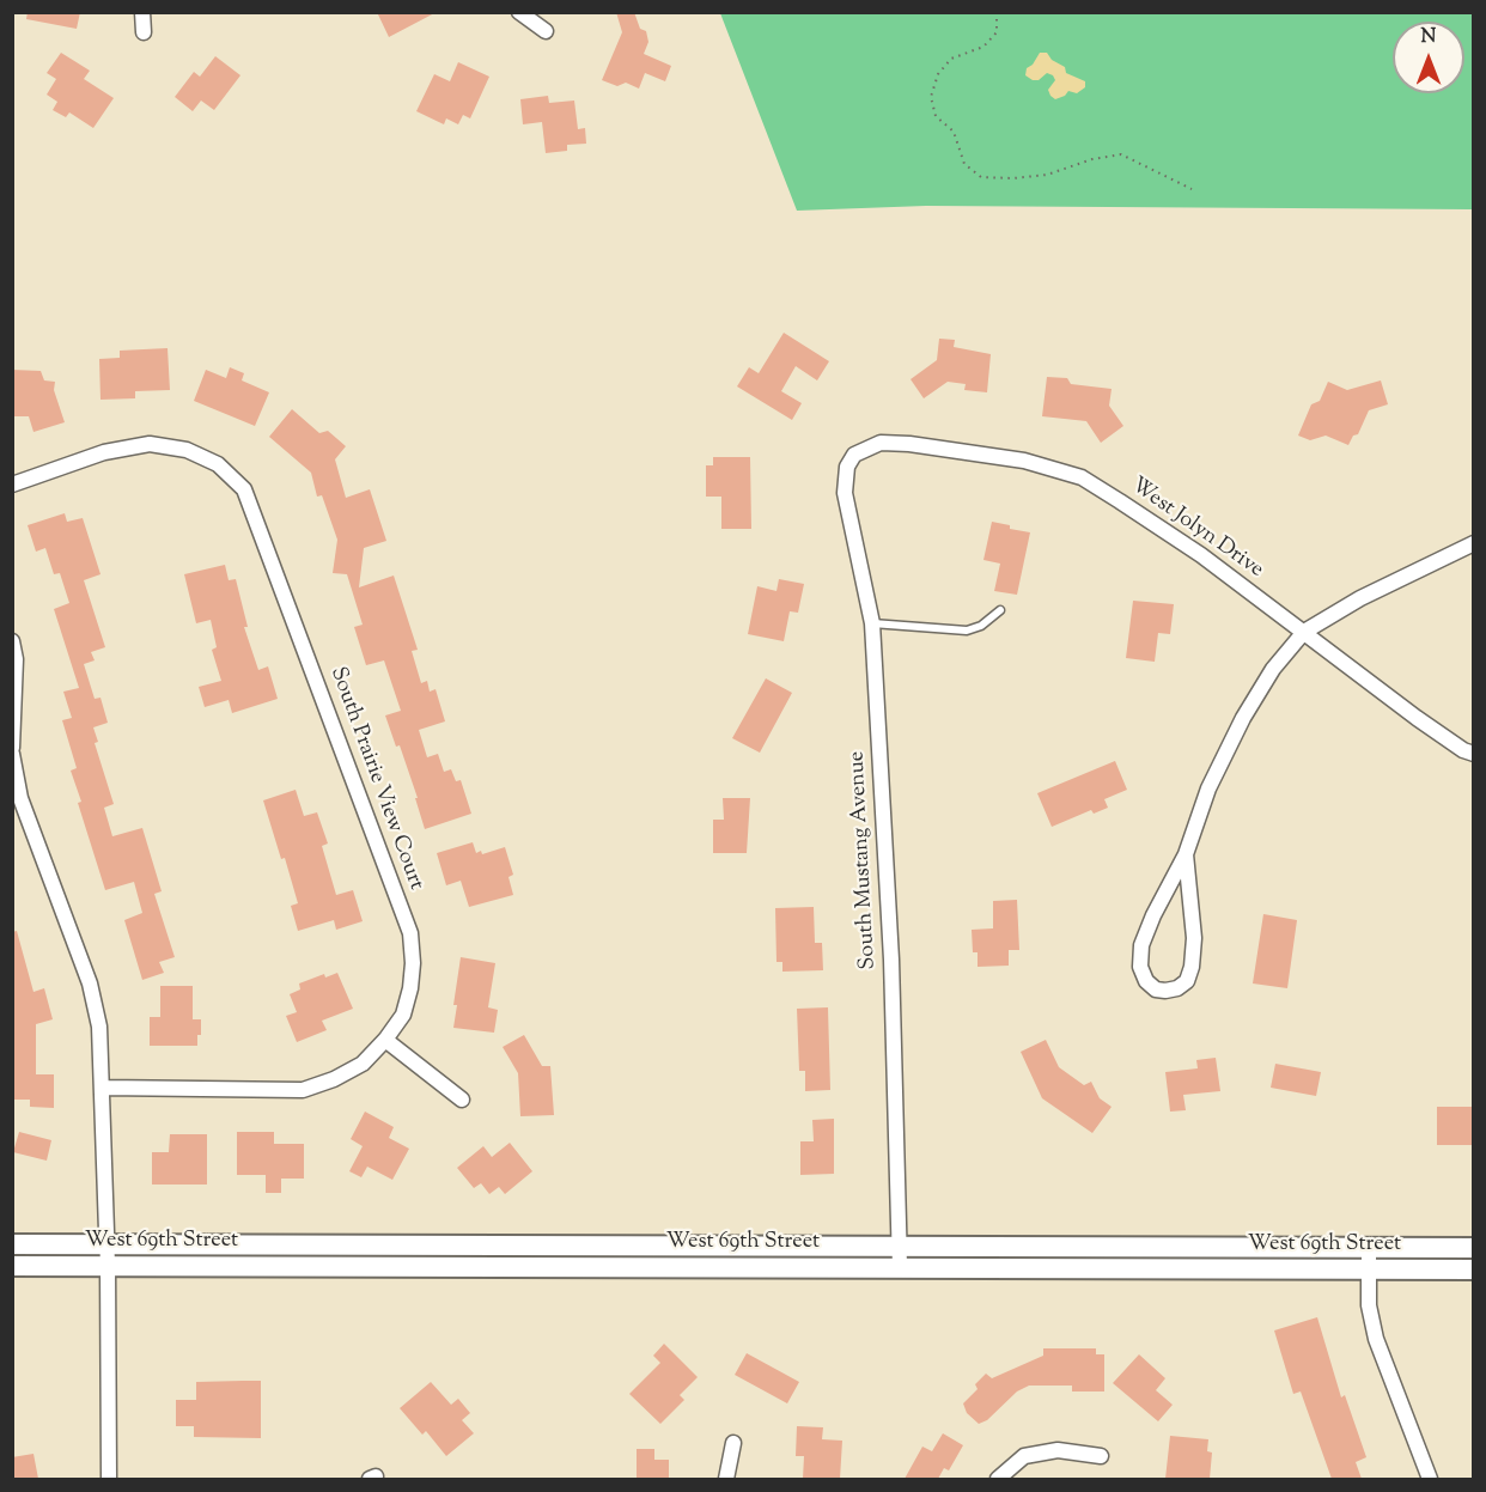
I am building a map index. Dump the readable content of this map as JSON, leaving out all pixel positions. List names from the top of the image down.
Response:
{
  "streets": {
    "main road": ["West 69th Street"],
    "street": ["West Jolyn Drive", "South Prairie View Court", "South Mustang Avenue"]
  },
  "crossings": [
    ["West Jolyn Drive", "South Mustang Avenue"],
    ["South Mustang Avenue", "West 69th Street"]
  ],
  "north": "top"
}
